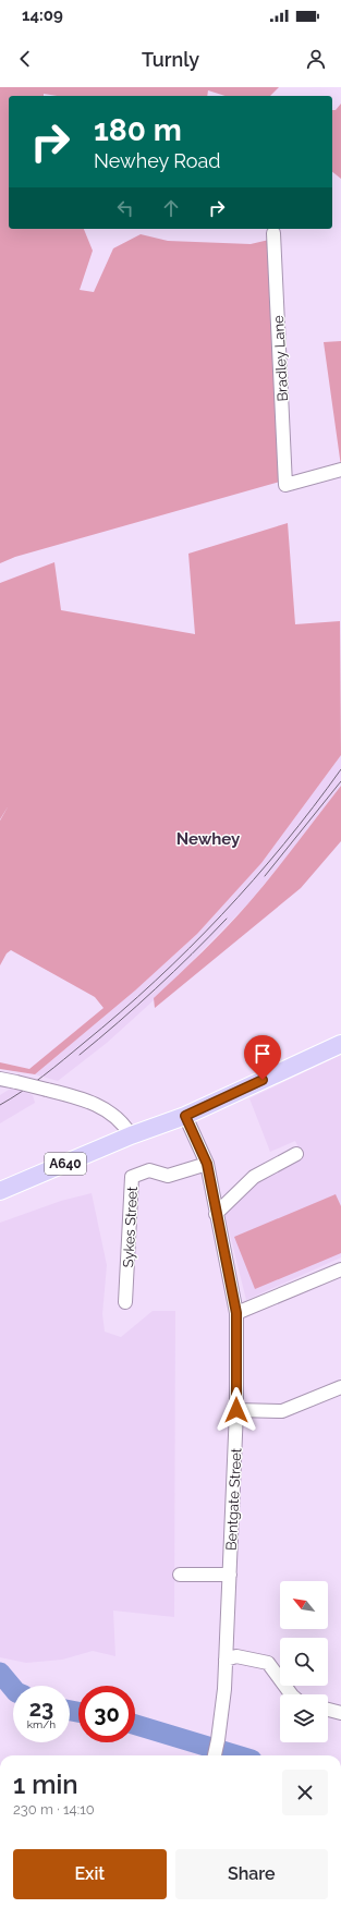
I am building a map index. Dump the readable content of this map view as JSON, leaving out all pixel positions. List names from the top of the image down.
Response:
{
  "streets": {
    "main road": ["A640"],
    "street": ["Bradley Lane", "Sykes Street", "Bentgate Street"]
  },
  "crossings": [
    ["A640", "Bentgate Street"],
    ["Sykes Street", "Bentgate Street"]
  ],
  "districts": ["Newhey"],
  "north": "top left",
  "page": {
    "status": "14:09",
    "header": "Turnly",
    "turn": ["180 m", "Newhey Road"],
    "speed": "23 km/h",
    "limit": "30",
    "heading": ["1 min", "230 m · 14:10"],
    "buttons": ["Exit", "Share"]
  }
}
